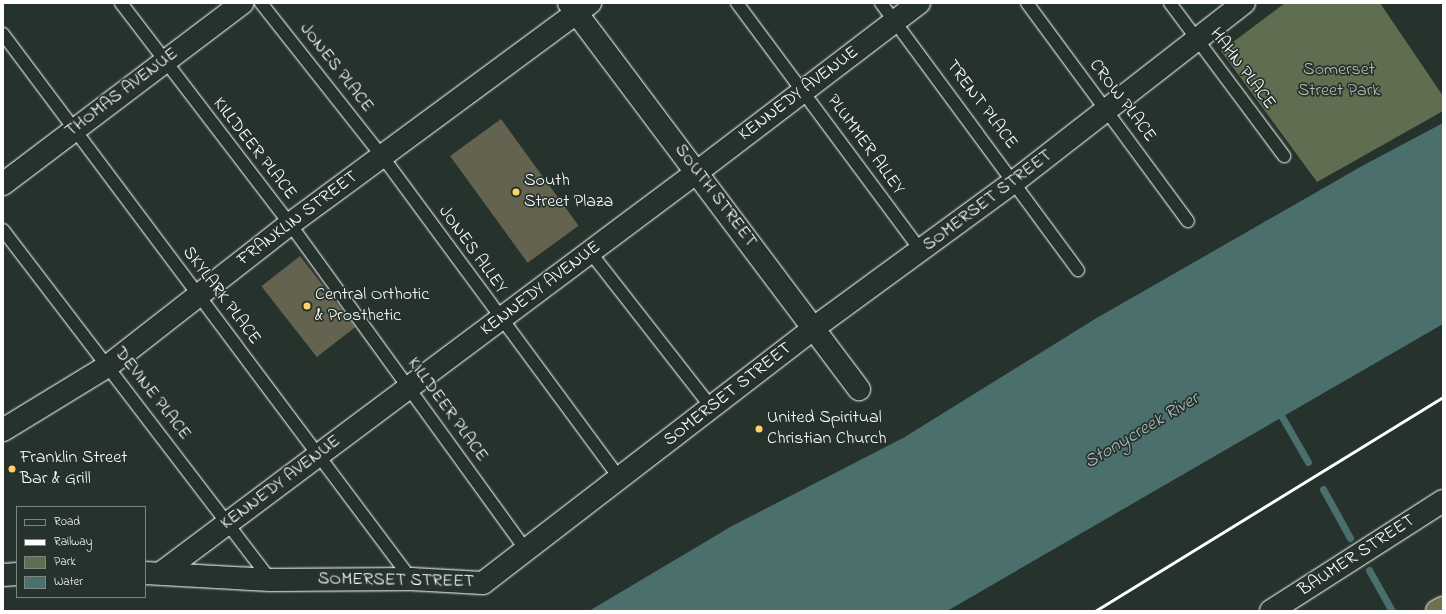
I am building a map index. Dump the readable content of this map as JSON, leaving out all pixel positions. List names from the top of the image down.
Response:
{
  "streets": {
    "street": [
      "THOMAS AVENUE",
      "KENNEDY AVENUE",
      "SOUTH STREET",
      "SOMERSET STREET",
      "FRANKLIN STREET",
      "BAUMER STREET"
    ],
    "lane": [
      "JONES PLACE",
      "HAHN PLACE",
      "CROW PLACE",
      "TRENT PLACE",
      "PLUMMER ALLEY",
      "KILLDEER PLACE",
      "JONES ALLEY",
      "SKYLARK PLACE",
      "DEVINE PLACE"
    ]
  },
  "crossings": [
    ["JONES PLACE", "FRANKLIN STREET"],
    ["JONES PLACE", "JONES ALLEY"],
    ["HAHN PLACE", "SOMERSET STREET"],
    ["THOMAS AVENUE", "KILLDEER PLACE"],
    ["THOMAS AVENUE", "SKYLARK PLACE"],
    ["KENNEDY AVENUE", "TRENT PLACE"],
    ["KENNEDY AVENUE", "PLUMMER ALLEY"],
    ["KENNEDY AVENUE", "KILLDEER PLACE"],
    ["KENNEDY AVENUE", "SOUTH STREET"],
    ["KENNEDY AVENUE", "SOMERSET STREET"],
    ["KENNEDY AVENUE", "JONES ALLEY"],
    ["KENNEDY AVENUE", "SKYLARK PLACE"],
    ["KENNEDY AVENUE", "DEVINE PLACE"],
    ["CROW PLACE", "SOMERSET STREET"],
    ["TRENT PLACE", "SOMERSET STREET"],
    ["PLUMMER ALLEY", "SOMERSET STREET"],
    ["KILLDEER PLACE", "SOMERSET STREET"],
    ["KILLDEER PLACE", "FRANKLIN STREET"],
    ["SOUTH STREET", "SOMERSET STREET"],
    ["SOUTH STREET", "FRANKLIN STREET"],
    ["SOMERSET STREET", "JONES ALLEY"],
    ["SOMERSET STREET", "SKYLARK PLACE"],
    ["SOMERSET STREET", "DEVINE PLACE"],
    ["FRANKLIN STREET", "JONES ALLEY"],
    ["FRANKLIN STREET", "SKYLARK PLACE"],
    ["FRANKLIN STREET", "DEVINE PLACE"]
  ],
  "water": ["Stonycreek River"],
  "parks": ["Somerset Street Park"],
  "places": [
    "South Street Plaza",
    "Central Orthotic & Prosthetic",
    "United Spiritual Christian Church",
    "Franklin Street Bar & Grill"
  ],
  "legend": [
    "Road",
    "Railway",
    "Park",
    "Water"
  ]
}
